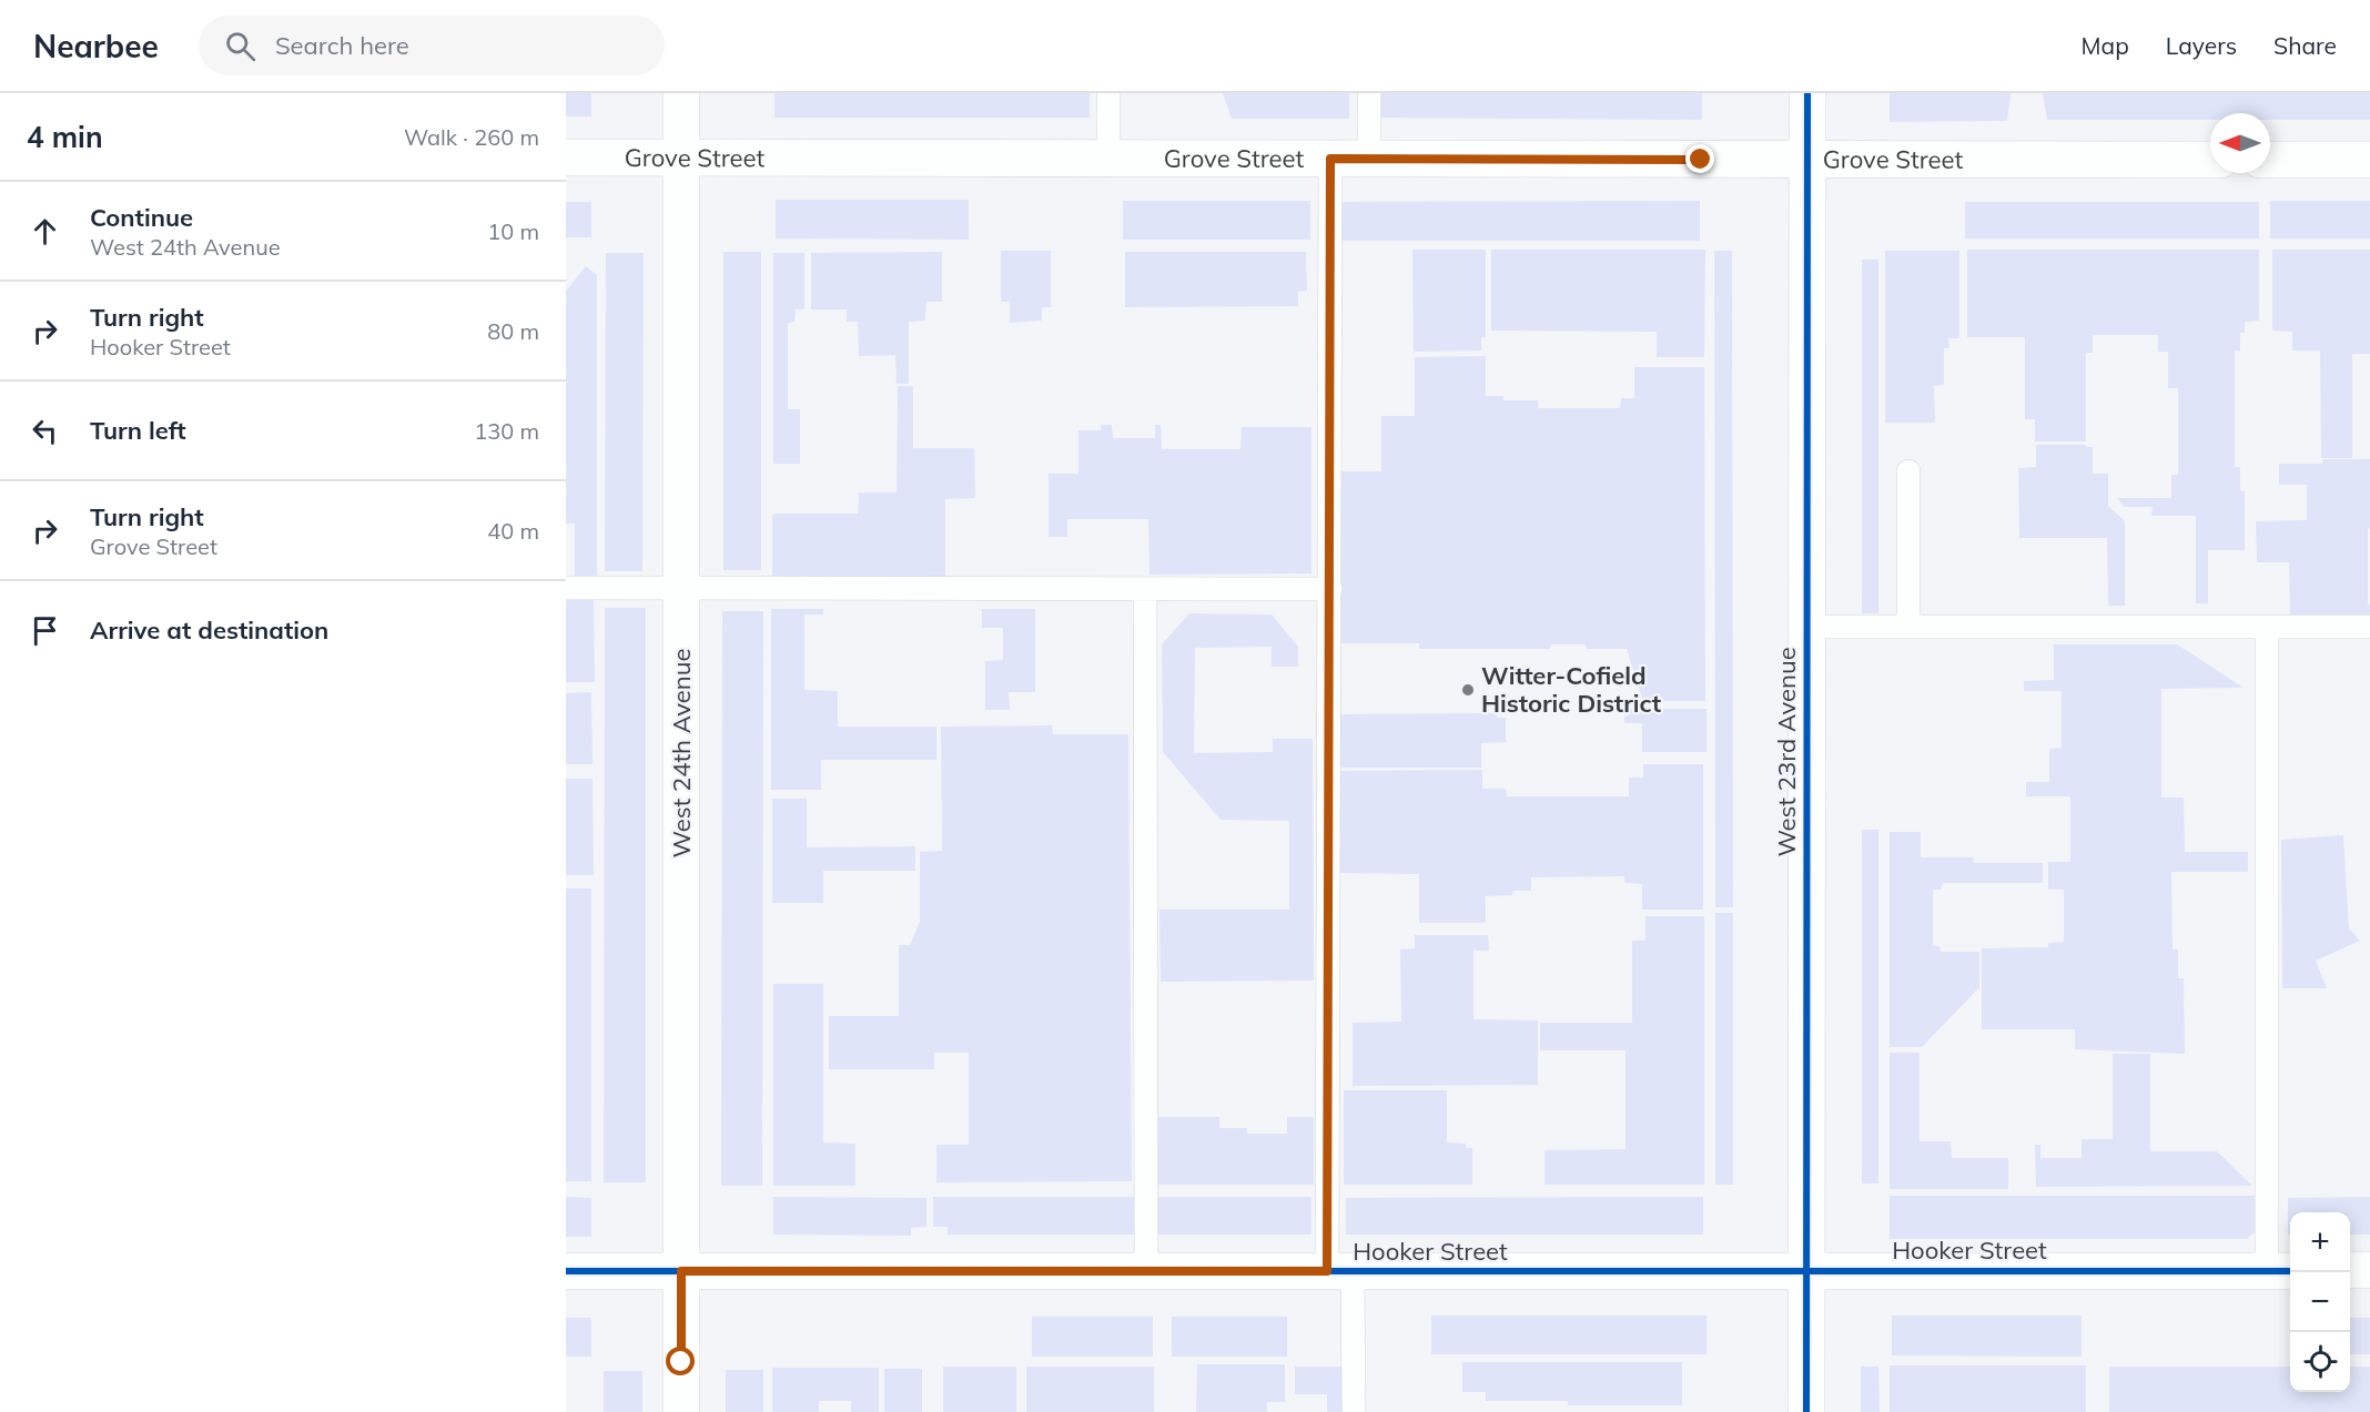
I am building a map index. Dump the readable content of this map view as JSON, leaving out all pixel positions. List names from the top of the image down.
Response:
{
  "streets": {
    "street": [
      "Grove Street",
      "West 23rd Avenue",
      "West 24th Avenue",
      "Hooker Street"
    ]
  },
  "crossings": [
    ["Grove Street", "West 23rd Avenue"],
    ["Grove Street", "West 24th Avenue"],
    ["West 23rd Avenue", "Hooker Street"],
    ["West 24th Avenue", "Hooker Street"]
  ],
  "places": ["Witter-Cofield Historic District"],
  "north": "left",
  "page": {
    "header": "Nearbee",
    "search": "Search here",
    "nav": ["Map", "Layers", "Share"],
    "heading": ["4 min", "Walk · 260 m"],
    "list": [
      ["Continue", "West 24th Avenue", "10 m"],
      ["Turn right", "Hooker Street", "80 m"],
      ["Turn left", "130 m"],
      ["Turn right", "Grove Street", "40 m"],
      "Arrive at destination"
    ],
    "map_buttons": ["+", "−"]
  }
}
